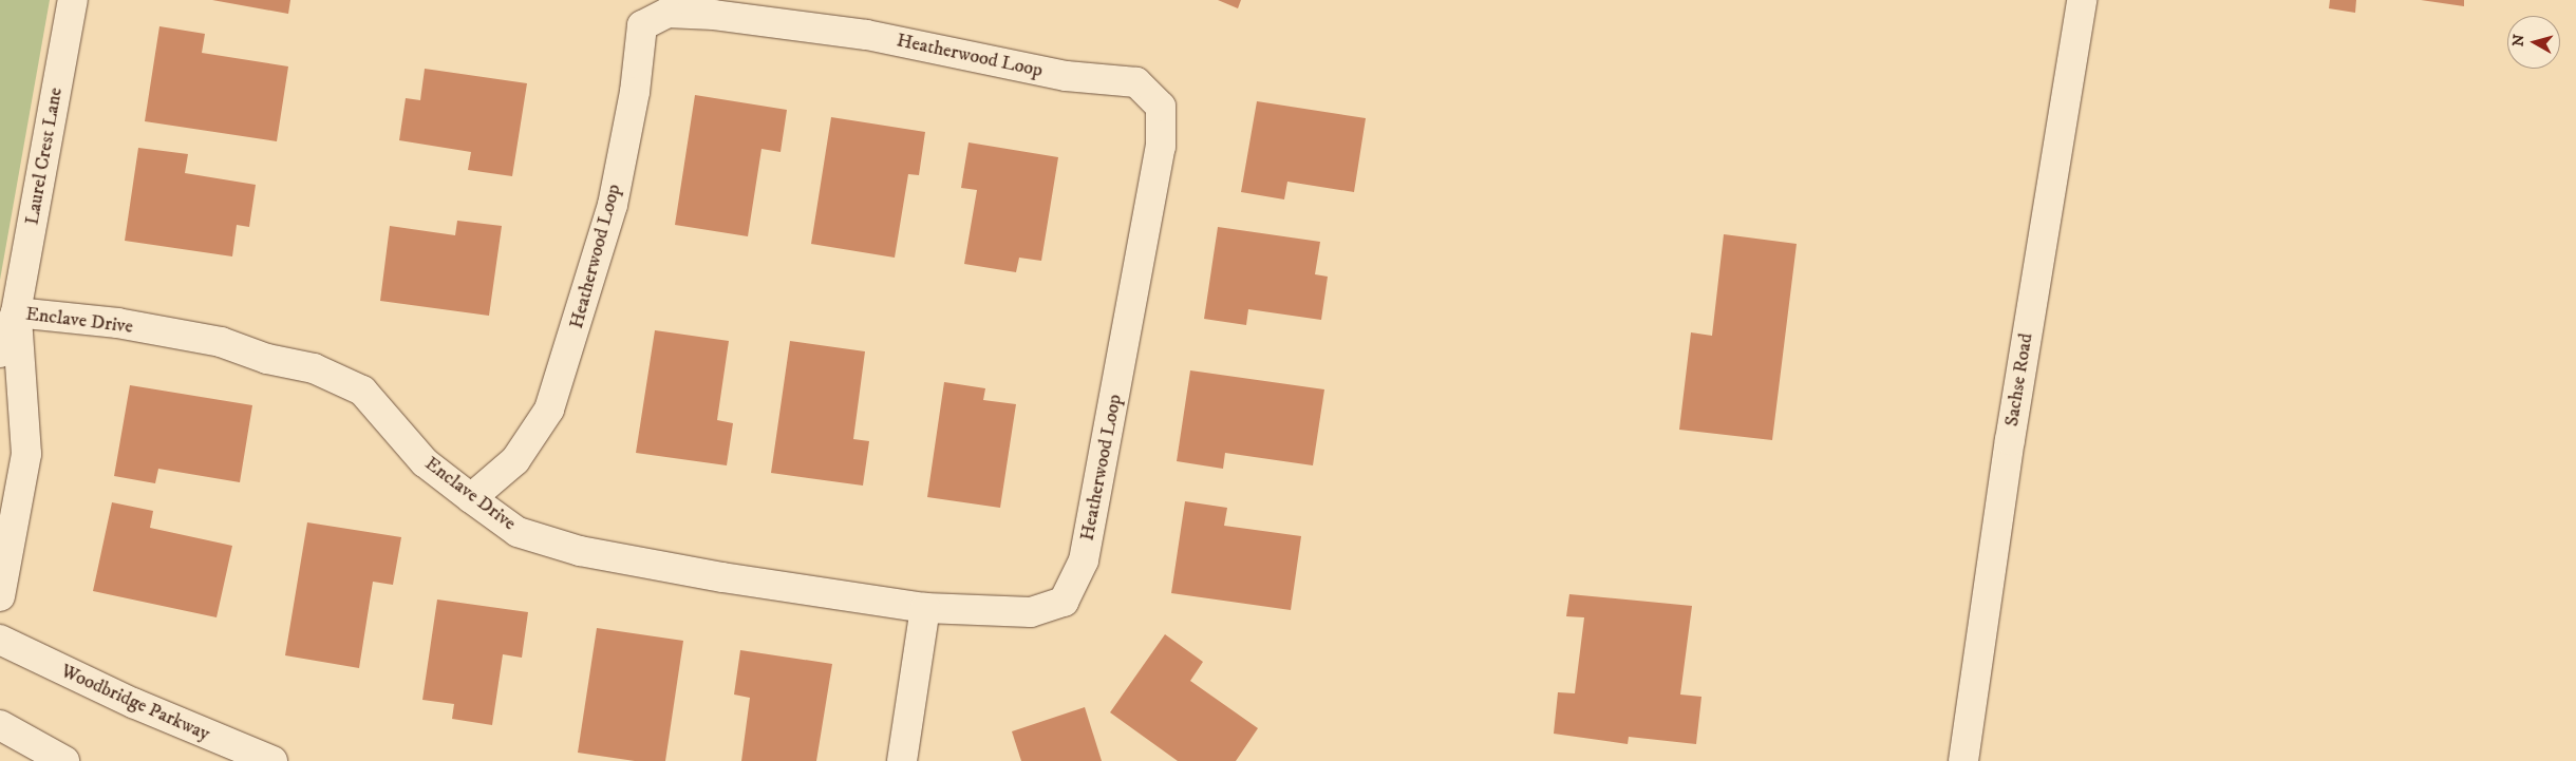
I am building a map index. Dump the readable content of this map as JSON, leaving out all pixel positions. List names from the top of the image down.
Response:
{
  "streets": {
    "street": [
      "Heatherwood Loop",
      "Laurel Crest Lane",
      "Enclave Drive",
      "Sachse Road",
      "Woodbridge Parkway"
    ]
  },
  "crossings": [
    ["Heatherwood Loop", "Enclave Drive"],
    ["Laurel Crest Lane", "Enclave Drive"]
  ],
  "north": "left"
}
